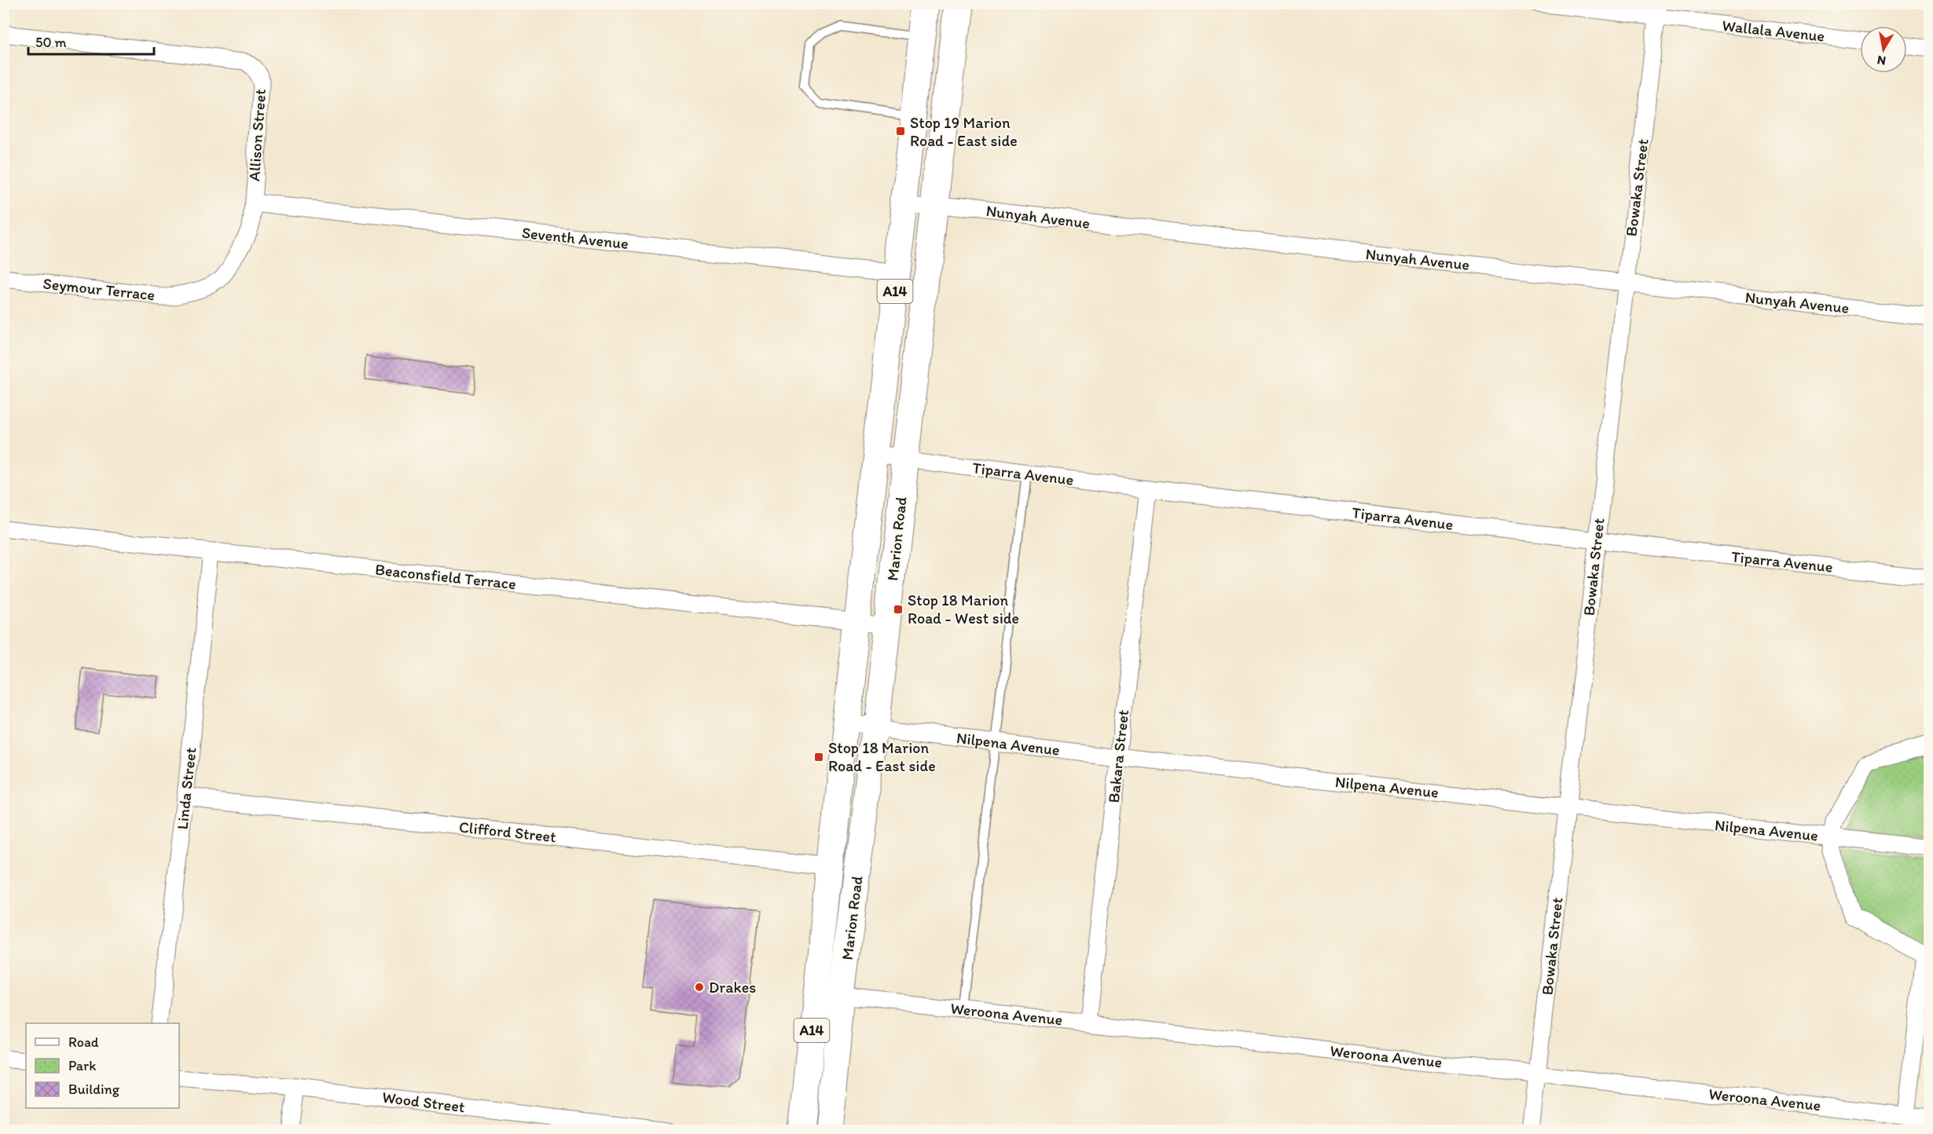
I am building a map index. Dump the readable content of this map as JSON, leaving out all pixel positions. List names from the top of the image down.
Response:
{
  "streets": {
    "main road": ["A14", "Marion Road"],
    "street": [
      "Wallala Avenue",
      "Allison Street",
      "Bowaka Street",
      "Nunyah Avenue",
      "Seventh Avenue",
      "Seymour Terrace",
      "Tiparra Avenue",
      "Beaconsfield Terrace",
      "Nilpena Avenue",
      "Bakara Street",
      "Linda Street",
      "Clifford Street",
      "Weroona Avenue",
      "Wood Street"
    ]
  },
  "crossings": [
    ["Wallala Avenue", "Bowaka Street"],
    ["Allison Street", "Seventh Avenue"],
    ["Allison Street", "Seymour Terrace"],
    ["Bowaka Street", "Nunyah Avenue"],
    ["Bowaka Street", "Tiparra Avenue"],
    ["Bowaka Street", "Nilpena Avenue"],
    ["Bowaka Street", "Weroona Avenue"],
    ["Nunyah Avenue", "Marion Road"],
    ["Seventh Avenue", "Seymour Terrace"],
    ["Seventh Avenue", "Marion Road"],
    ["Tiparra Avenue", "Marion Road"],
    ["Tiparra Avenue", "Bakara Street"],
    ["Marion Road", "Beaconsfield Terrace"],
    ["Marion Road", "Nilpena Avenue"],
    ["Marion Road", "Clifford Street"],
    ["Marion Road", "Weroona Avenue"],
    ["Beaconsfield Terrace", "Linda Street"],
    ["Nilpena Avenue", "Bakara Street"],
    ["Bakara Street", "Weroona Avenue"],
    ["Linda Street", "Clifford Street"]
  ],
  "places": {
    "transit": ["Stop 19 Marion Road - East side", "Stop 18 Marion Road - West side", "Stop 18 Marion Road - East side"],
    "other": ["Drakes"]
  },
  "legend": ["Road", "Park", "Building"],
  "scale_bar": "50 m",
  "north": "bottom"
}
